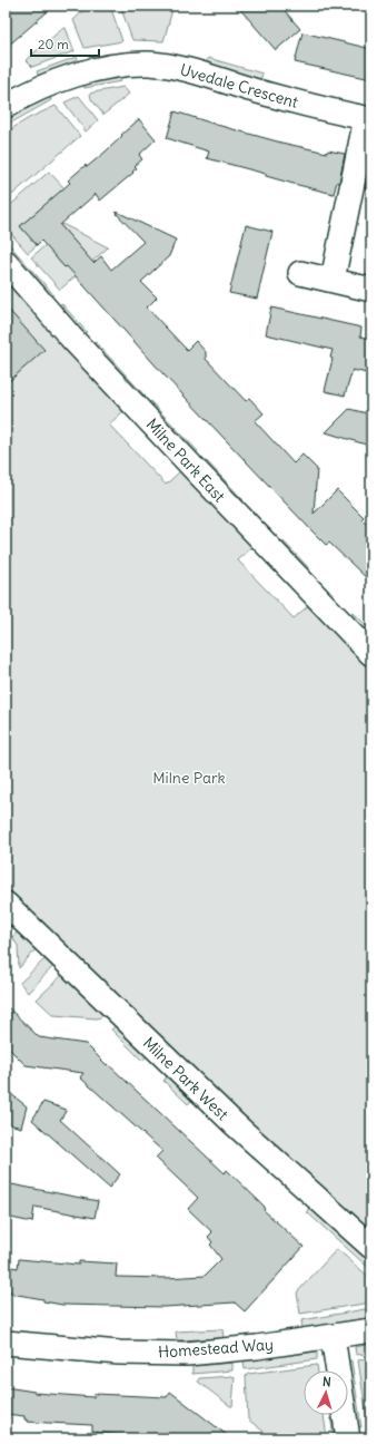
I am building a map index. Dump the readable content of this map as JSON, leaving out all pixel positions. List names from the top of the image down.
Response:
{
  "streets": {
    "street": [
      "Uvedale Crescent",
      "Milne Park East",
      "Milne Park West",
      "Homestead Way"
    ]
  },
  "parks": ["Milne Park"],
  "scale_bar": "20 m",
  "north": "top"
}
